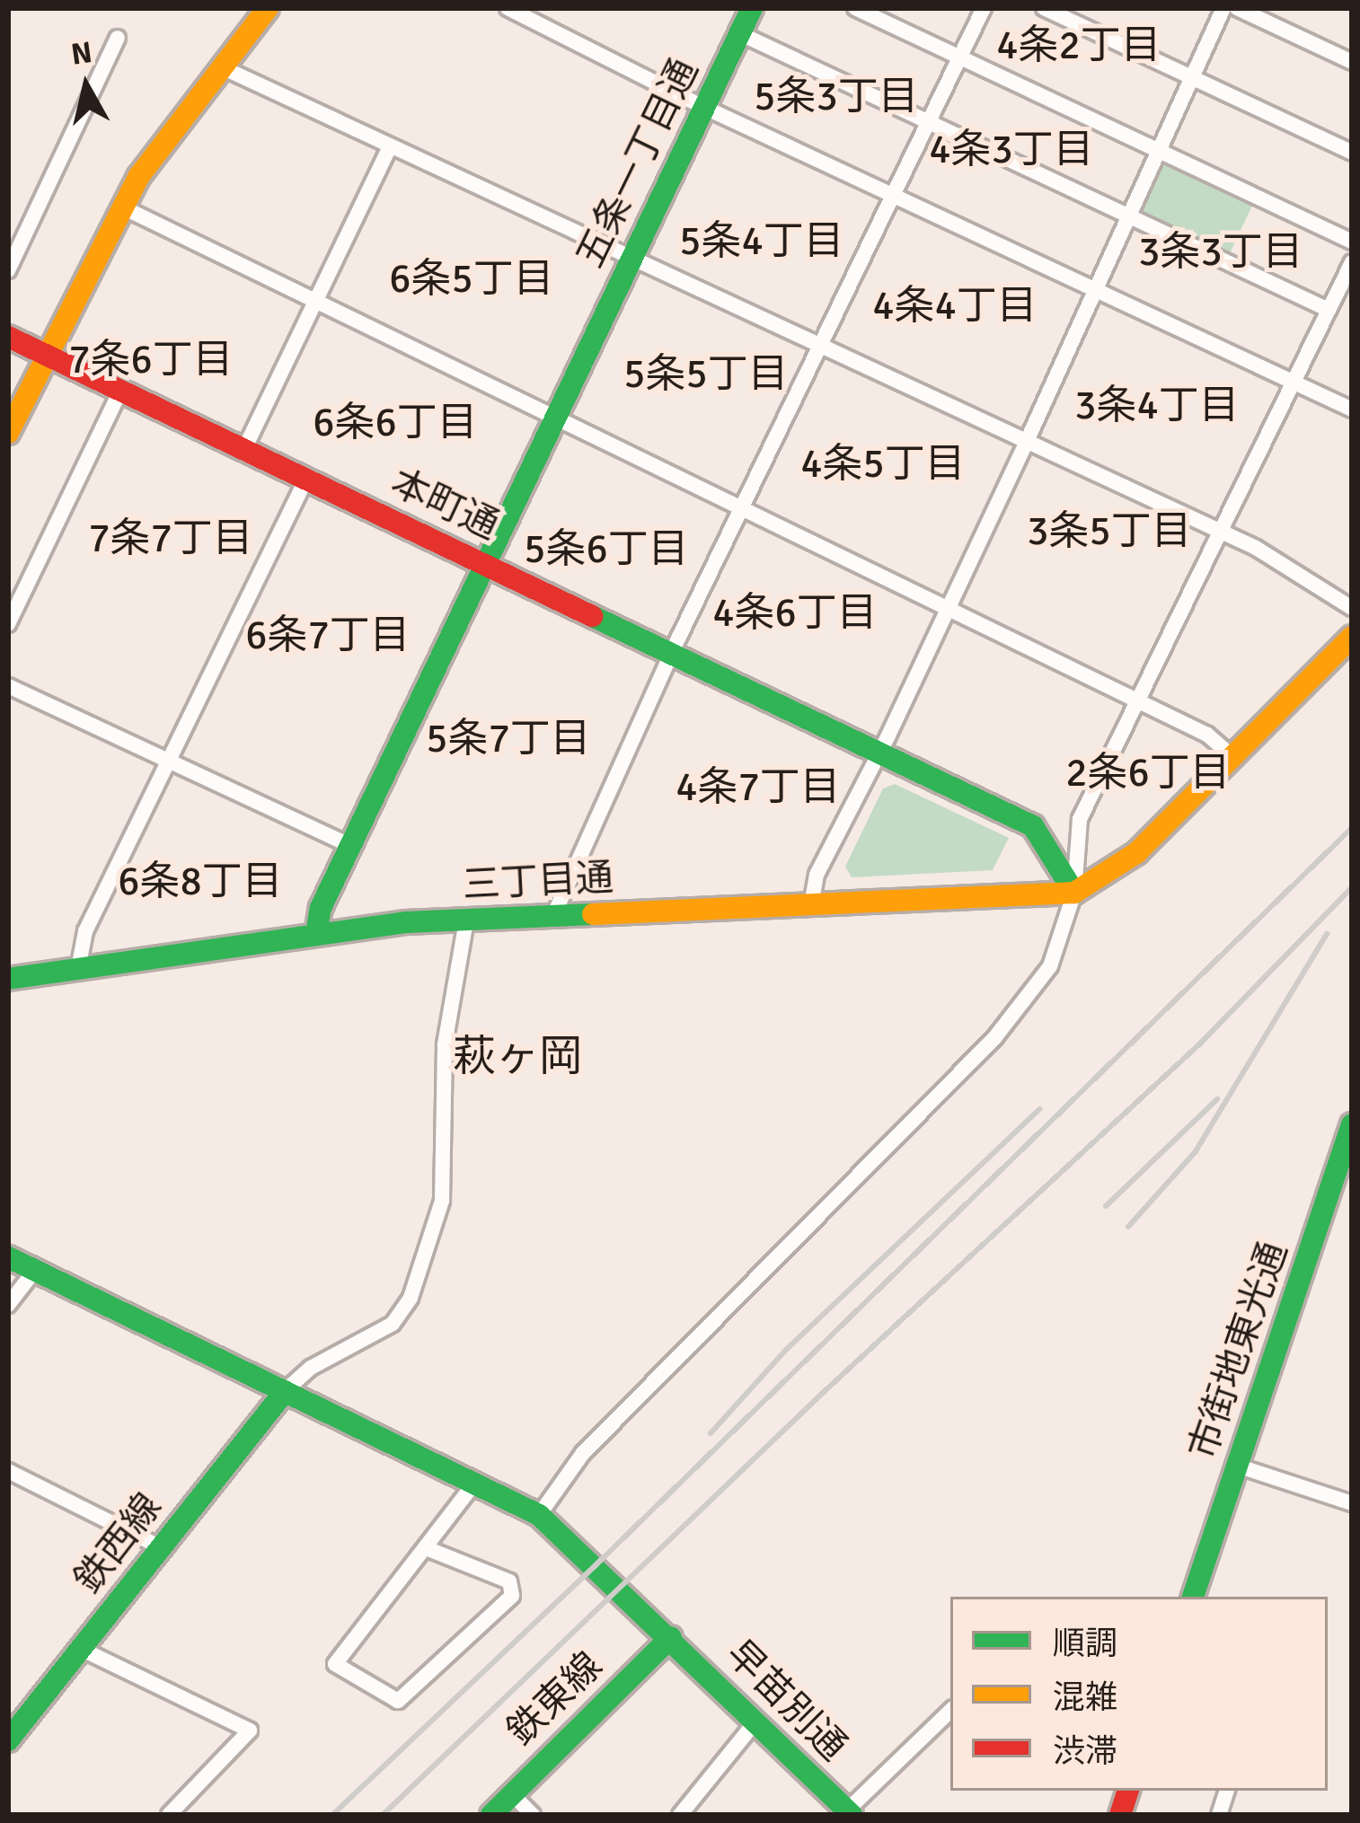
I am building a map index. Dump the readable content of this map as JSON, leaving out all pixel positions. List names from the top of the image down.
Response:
{
  "streets": {
    "main road": [
      "五条一丁目通",
      "本町通",
      "三丁目通",
      "市街地東光通",
      "鉄西線",
      "鉄東線",
      "早苗別通"
    ]
  },
  "crossings": [
    ["五条一丁目通", "本町通"],
    ["五条一丁目通", "三丁目通"],
    ["本町通", "三丁目通"],
    ["鉄西線", "早苗別通"],
    ["鉄東線", "早苗別通"]
  ],
  "districts": [
    "4条2丁目",
    "5条3丁目",
    "4条3丁目",
    "5条4丁目",
    "3条3丁目",
    "6条5丁目",
    "4条4丁目",
    "7条6丁目",
    "5条5丁目",
    "3条4丁目",
    "6条6丁目",
    "4条5丁目",
    "3条5丁目",
    "7条7丁目",
    "5条6丁目",
    "4条6丁目",
    "6条7丁目",
    "5条7丁目",
    "2条6丁目",
    "4条7丁目",
    "6条8丁目",
    "萩ヶ岡"
  ],
  "legend": ["順調", "混雑", "渋滞"],
  "north": "top"
}
